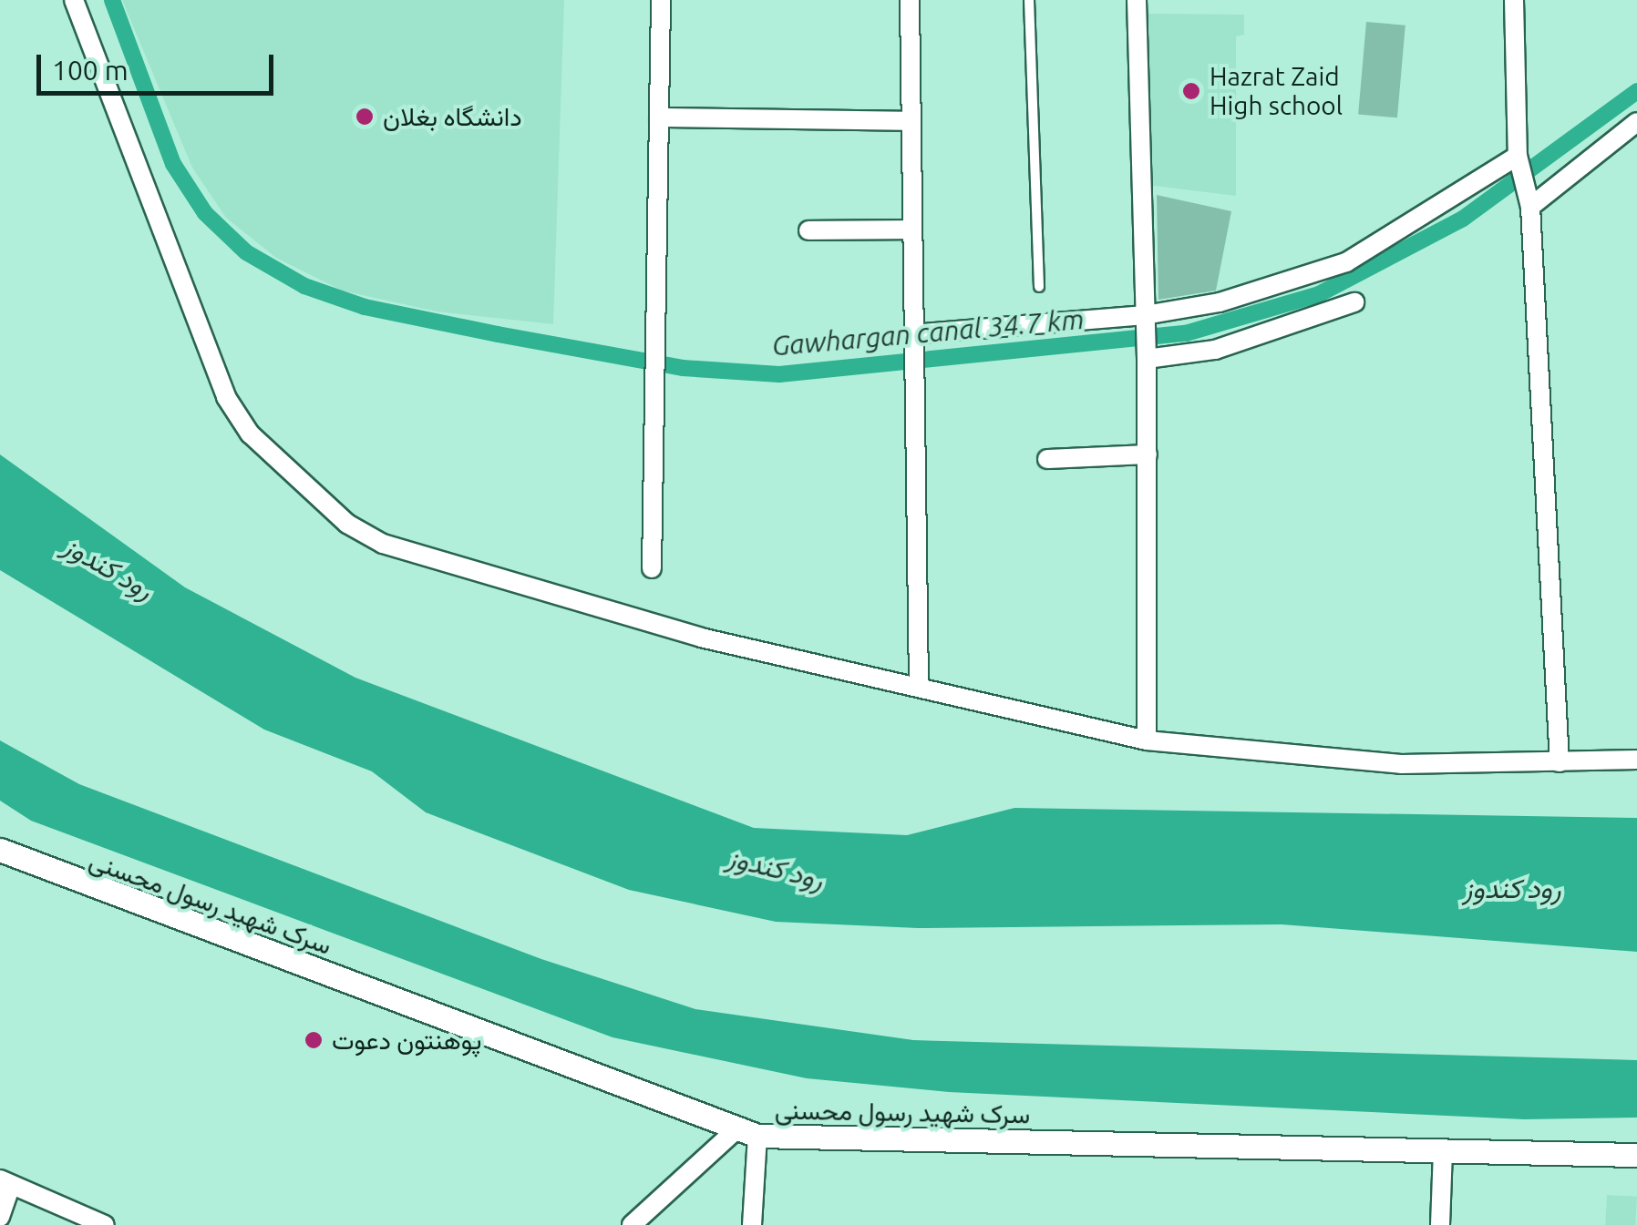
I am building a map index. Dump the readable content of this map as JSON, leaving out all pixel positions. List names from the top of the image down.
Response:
{
  "streets": {
    "street": ["سرک شهید رسول محسنی"]
  },
  "water": ["Gawhargan canal 34.7 km", "رود کندوز"],
  "places": ["Hazrat Zaid High school", "دانشگاه بغلان", "پوهنتون دعوت"],
  "scale_bar": "100 m"
}
